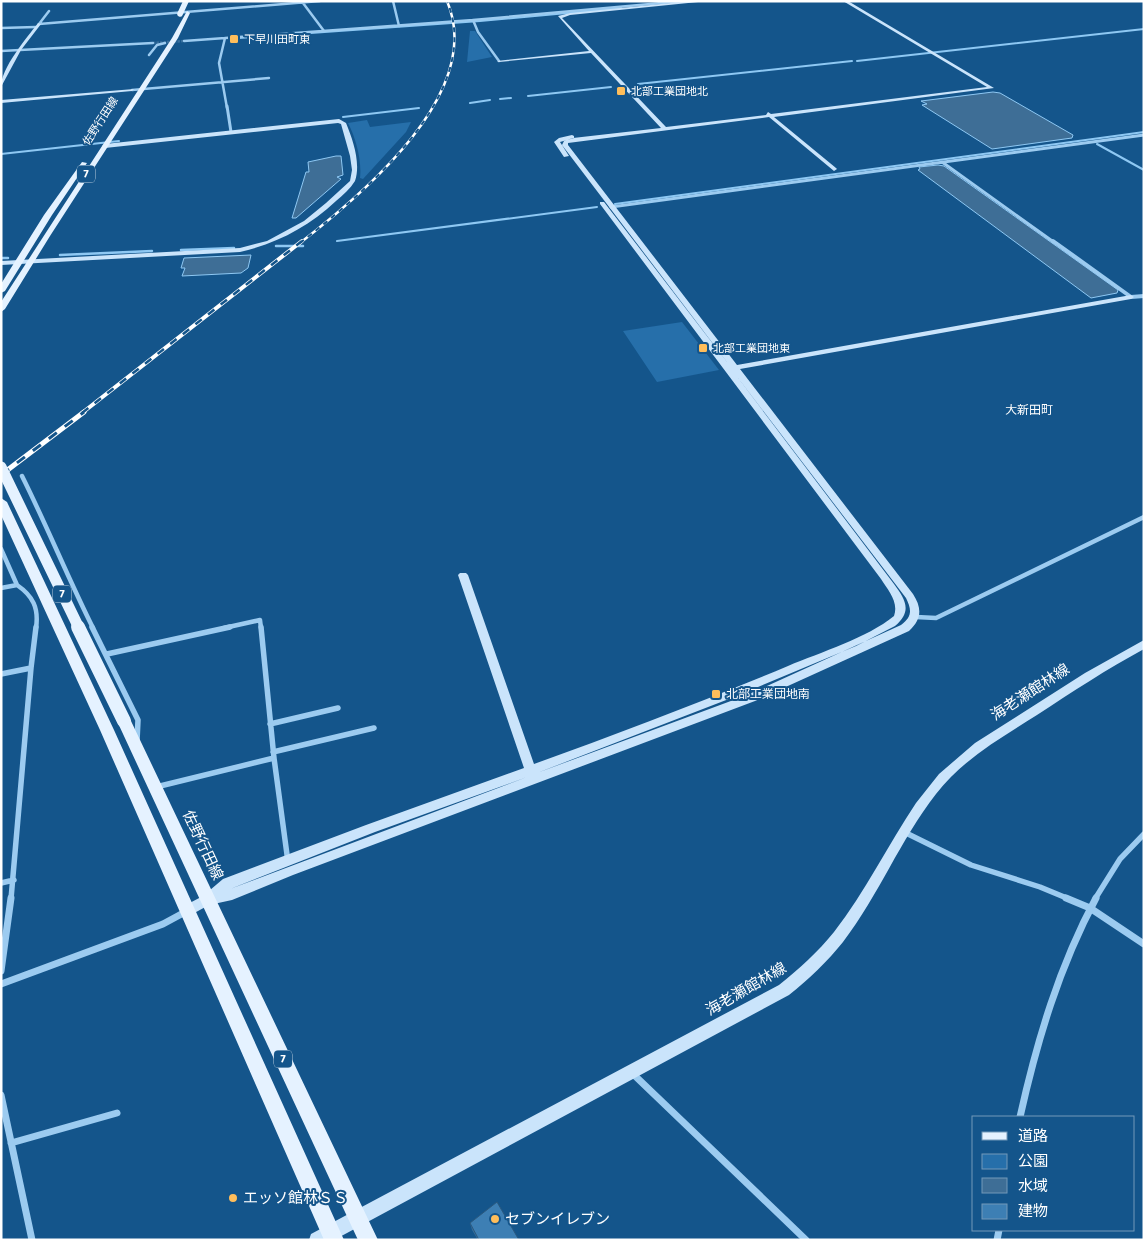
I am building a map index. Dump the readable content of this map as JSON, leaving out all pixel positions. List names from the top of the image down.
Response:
{
  "streets": {
    "main road": ["佐野行田線", "7"],
    "street": ["海老瀬館林線"]
  },
  "crossings": [
    ["佐野行田線", "海老瀬館林線"],
    ["7", "海老瀬館林線"]
  ],
  "districts": ["大新田町"],
  "places": {
    "transit": [
      "下早川田町東",
      "北部工業団地北",
      "北部工業団地東",
      "北部工業団地南"
    ],
    "other": ["エッソ館林ＳＳ", "セブンイレブン"]
  },
  "legend": [
    "道路",
    "公園",
    "水域",
    "建物"
  ]
}
